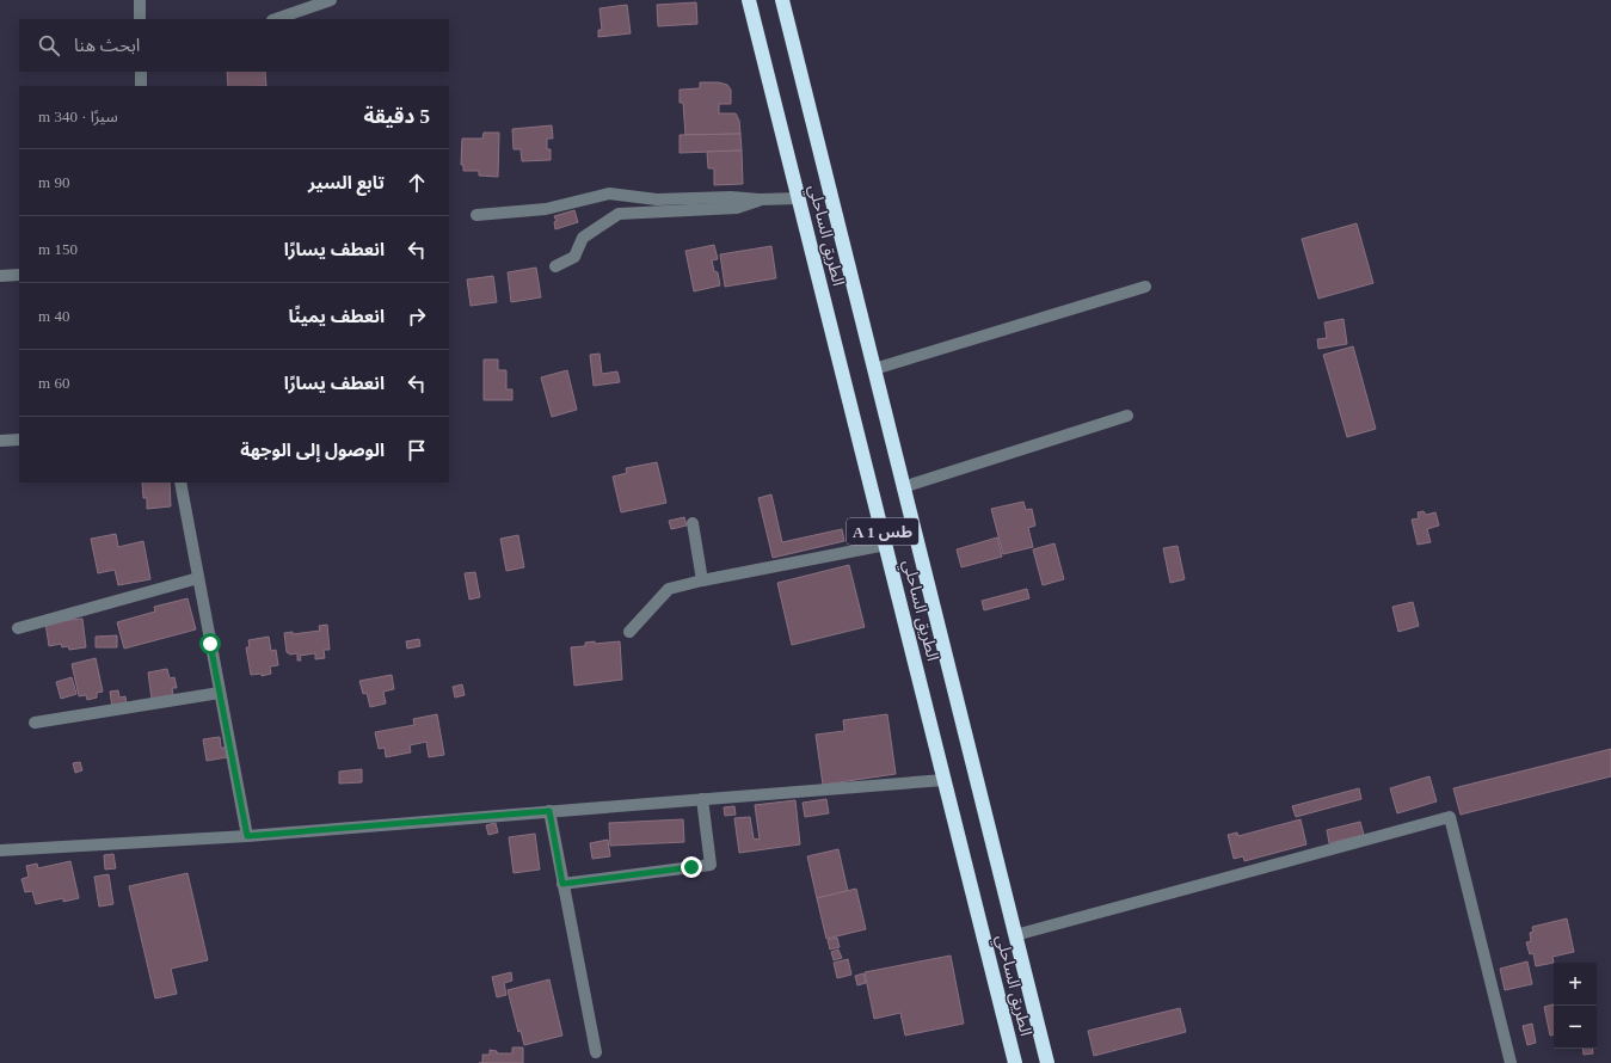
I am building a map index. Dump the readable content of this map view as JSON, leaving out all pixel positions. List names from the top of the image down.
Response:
{
  "streets": {
    "highway": ["الطريق الساحلي", "A 1 طس"]
  },
  "page": {
    "search": "ابحث هنا",
    "heading": ["5 دقيقة", "سيرًا · 340 m"],
    "list": [
      ["تابع السير", "90 m"],
      ["انعطف يسارًا", "150 m"],
      ["انعطف يمينًا", "40 m"],
      ["انعطف يسارًا", "60 m"],
      "الوصول إلى الوجهة"
    ],
    "map_buttons": ["+", "−"]
  }
}
